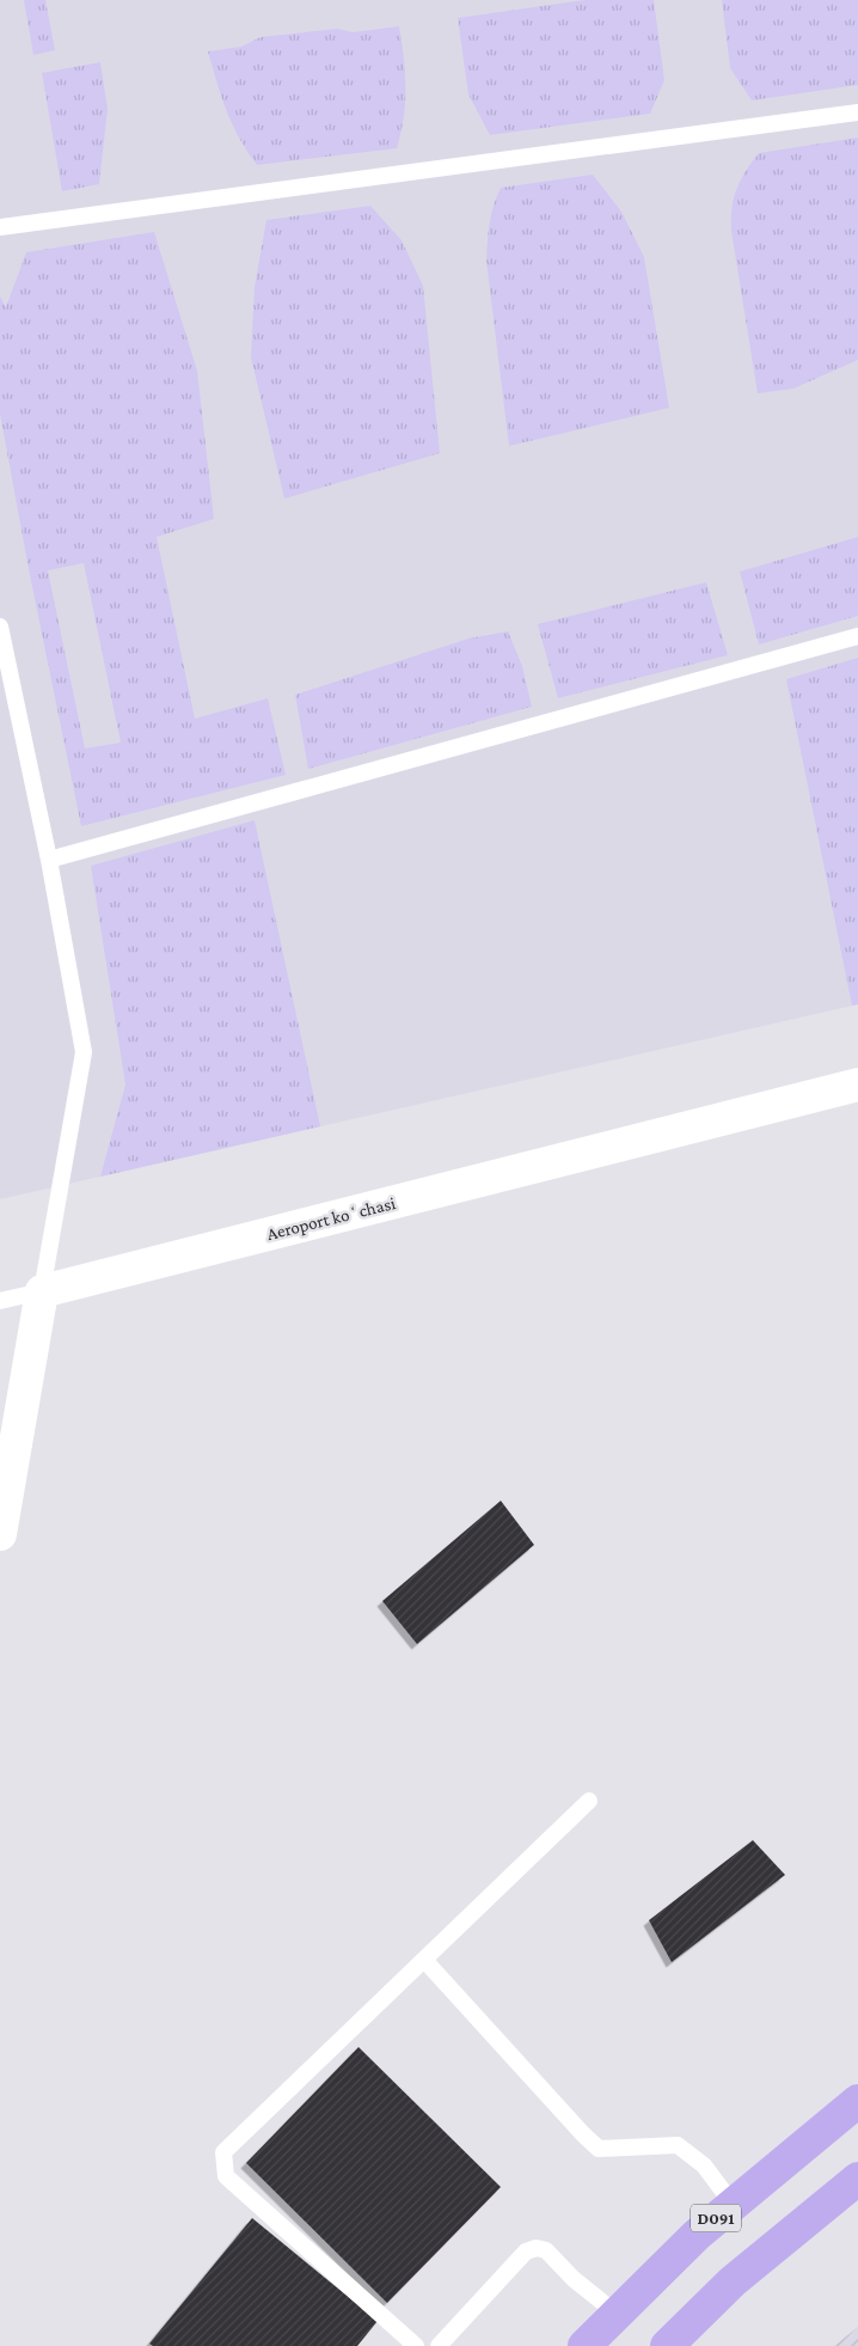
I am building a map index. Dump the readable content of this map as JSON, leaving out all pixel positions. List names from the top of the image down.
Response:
{
  "streets": {
    "highway": ["D091"],
    "street": ["Aeroport koʻchasi"]
  }
}
